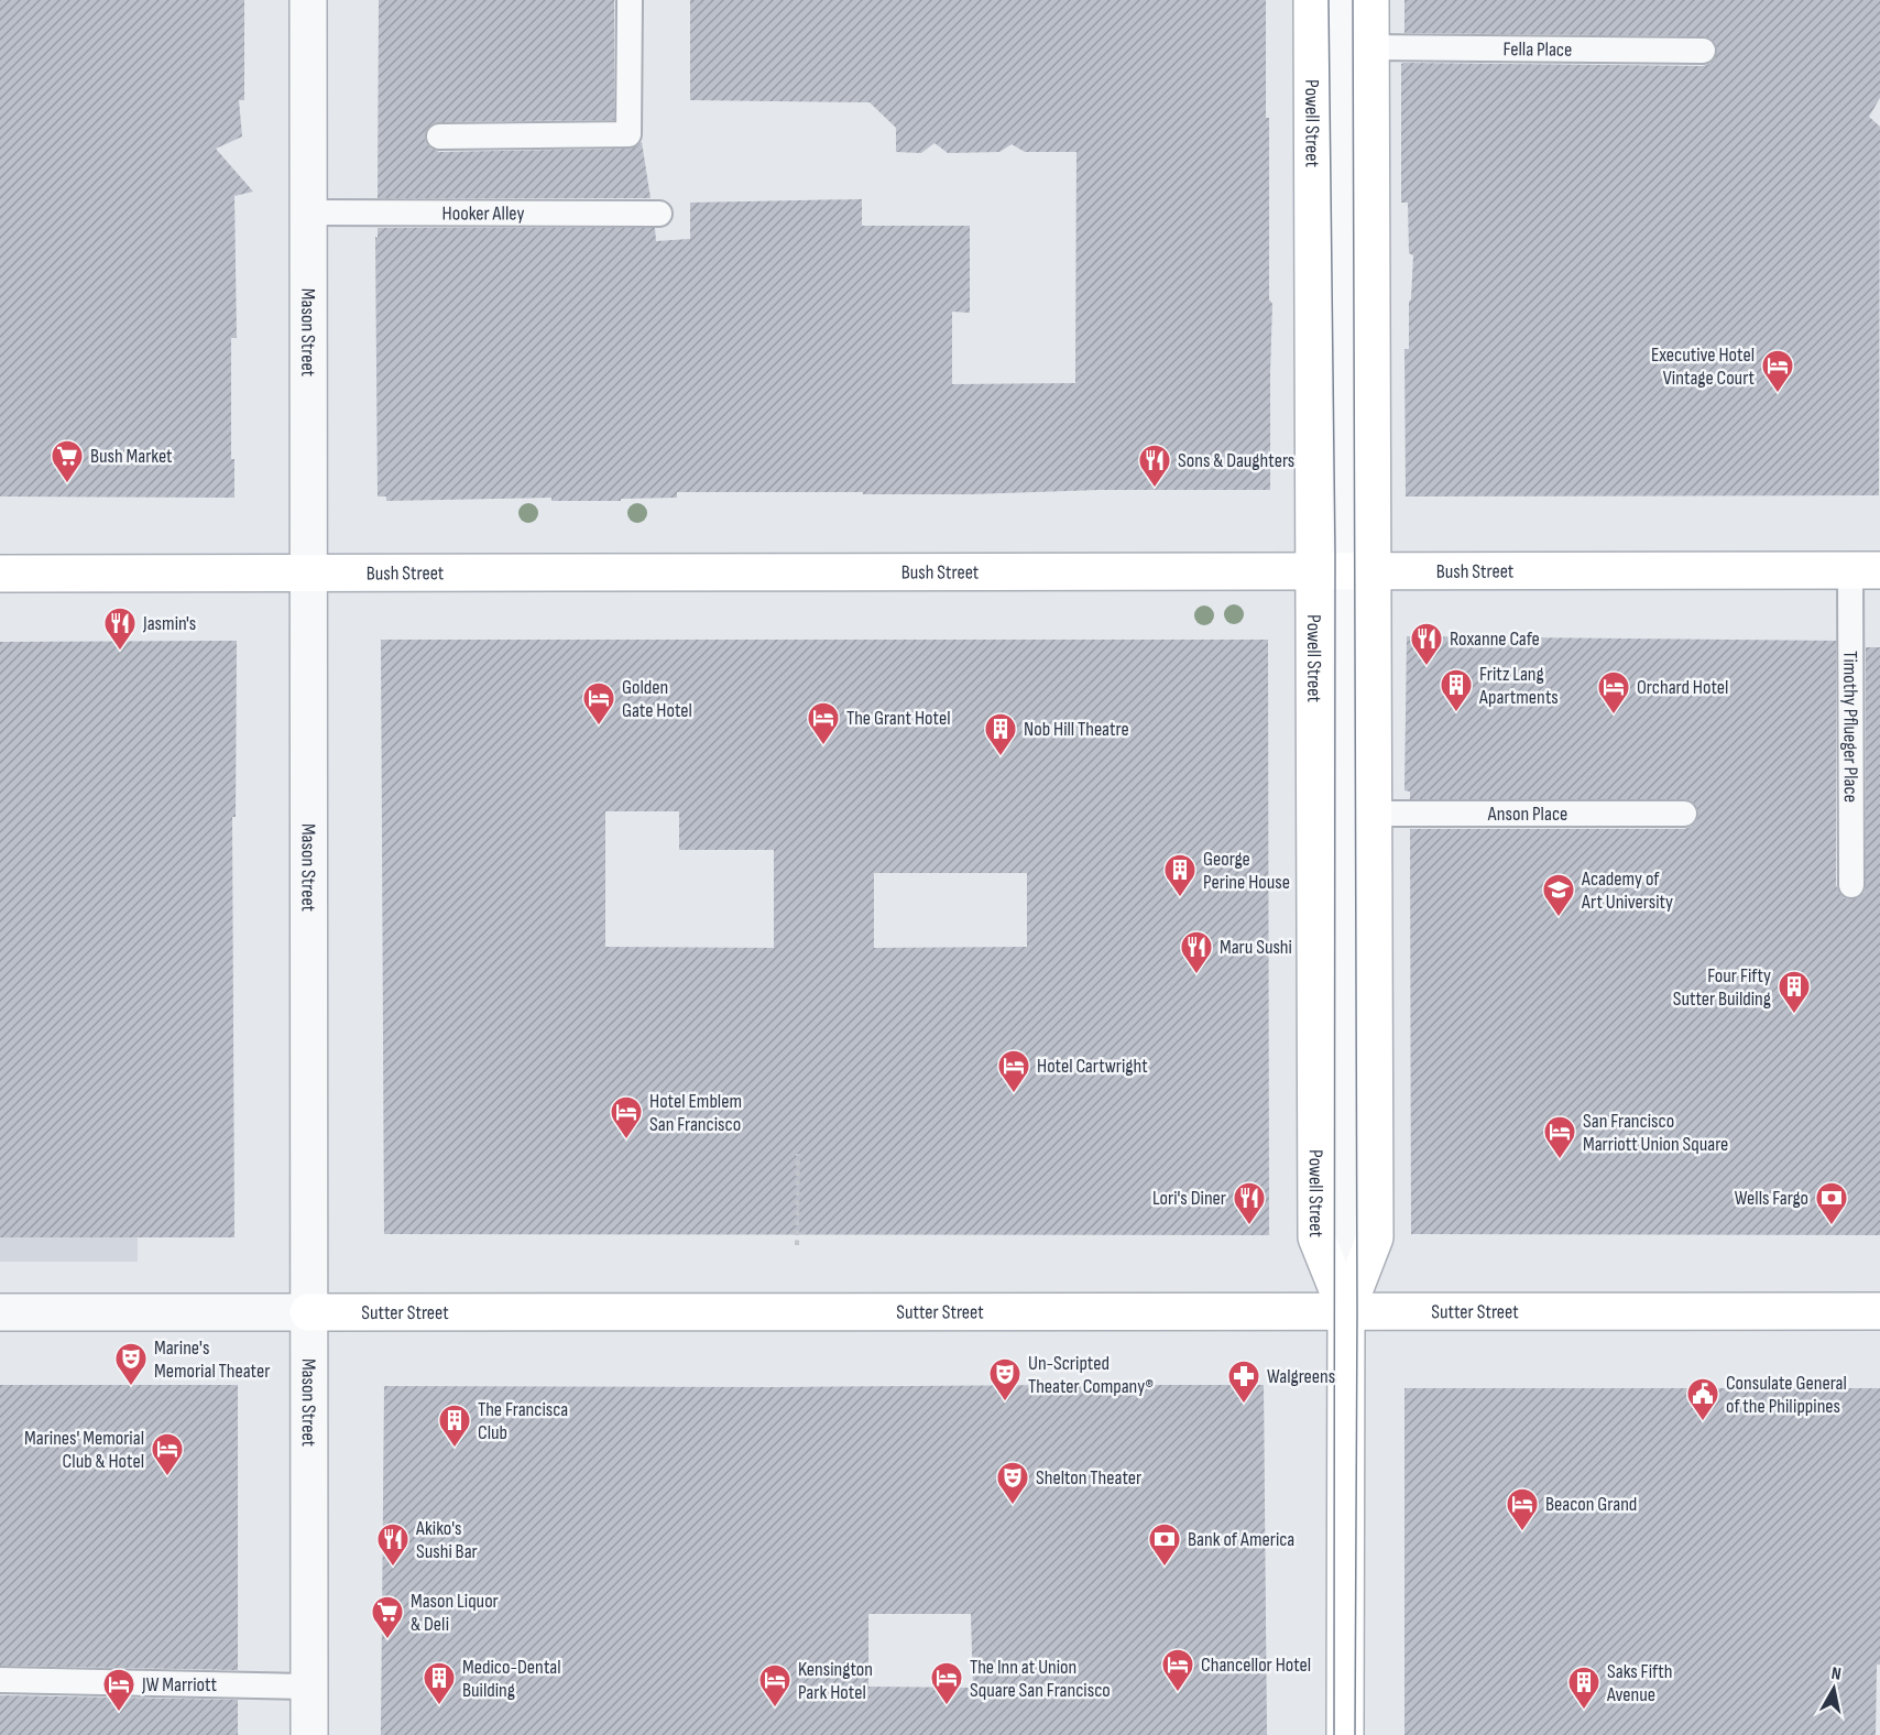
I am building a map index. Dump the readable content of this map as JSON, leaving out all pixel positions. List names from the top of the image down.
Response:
{
  "streets": {
    "street": [
      "Powell Street",
      "Mason Street",
      "Bush Street",
      "Sutter Street"
    ],
    "lane": [
      "Fella Place",
      "Hooker Alley",
      "Timothy Pflueger Place",
      "Anson Place"
    ]
  },
  "crossings": [
    ["Fella Place", "Powell Street"],
    ["Powell Street", "Bush Street"],
    ["Powell Street", "Anson Place"],
    ["Powell Street", "Sutter Street"],
    ["Hooker Alley", "Mason Street"],
    ["Mason Street", "Bush Street"],
    ["Mason Street", "Sutter Street"],
    ["Bush Street", "Timothy Pflueger Place"]
  ],
  "places": {
    "hotel": [
      "Executive Hotel Vintage Court",
      "Orchard Hotel",
      "Golden Gate Hotel",
      "The Grant Hotel",
      "Hotel Cartwright",
      "Hotel Emblem San Francisco",
      "San Francisco Marriott Union Square",
      "Marines' Memorial Club & Hotel",
      "Beacon Grand",
      "Chancellor Hotel",
      "The Inn at Union Square San Francisco",
      "Kensington Park Hotel",
      "JW Marriott"
    ],
    "supermarket": ["Bush Market", "Mason Liquor & Deli"],
    "restaurant": [
      "Sons & Daughters",
      "Jasmin's",
      "Roxanne Cafe",
      "Maru Sushi",
      "Lori's Diner",
      "Akiko's Sushi Bar"
    ],
    "building": [
      "Fritz Lang Apartments",
      "Nob Hill Theatre",
      "George Perine House",
      "Four Fifty Sutter Building",
      "The Francisca Club",
      "Medico-Dental Building",
      "Saks Fifth Avenue"
    ],
    "school or university": ["Academy of Art University"],
    "bank": ["Wells Fargo", "Bank of America"],
    "theatre": ["Marine's Memorial Theater", "Un-Scripted Theater Company®", "Shelton Theater"],
    "pharmacy": ["Walgreens"],
    "public building": ["Consulate General of the Philippines"]
  },
  "north": "top"
}
